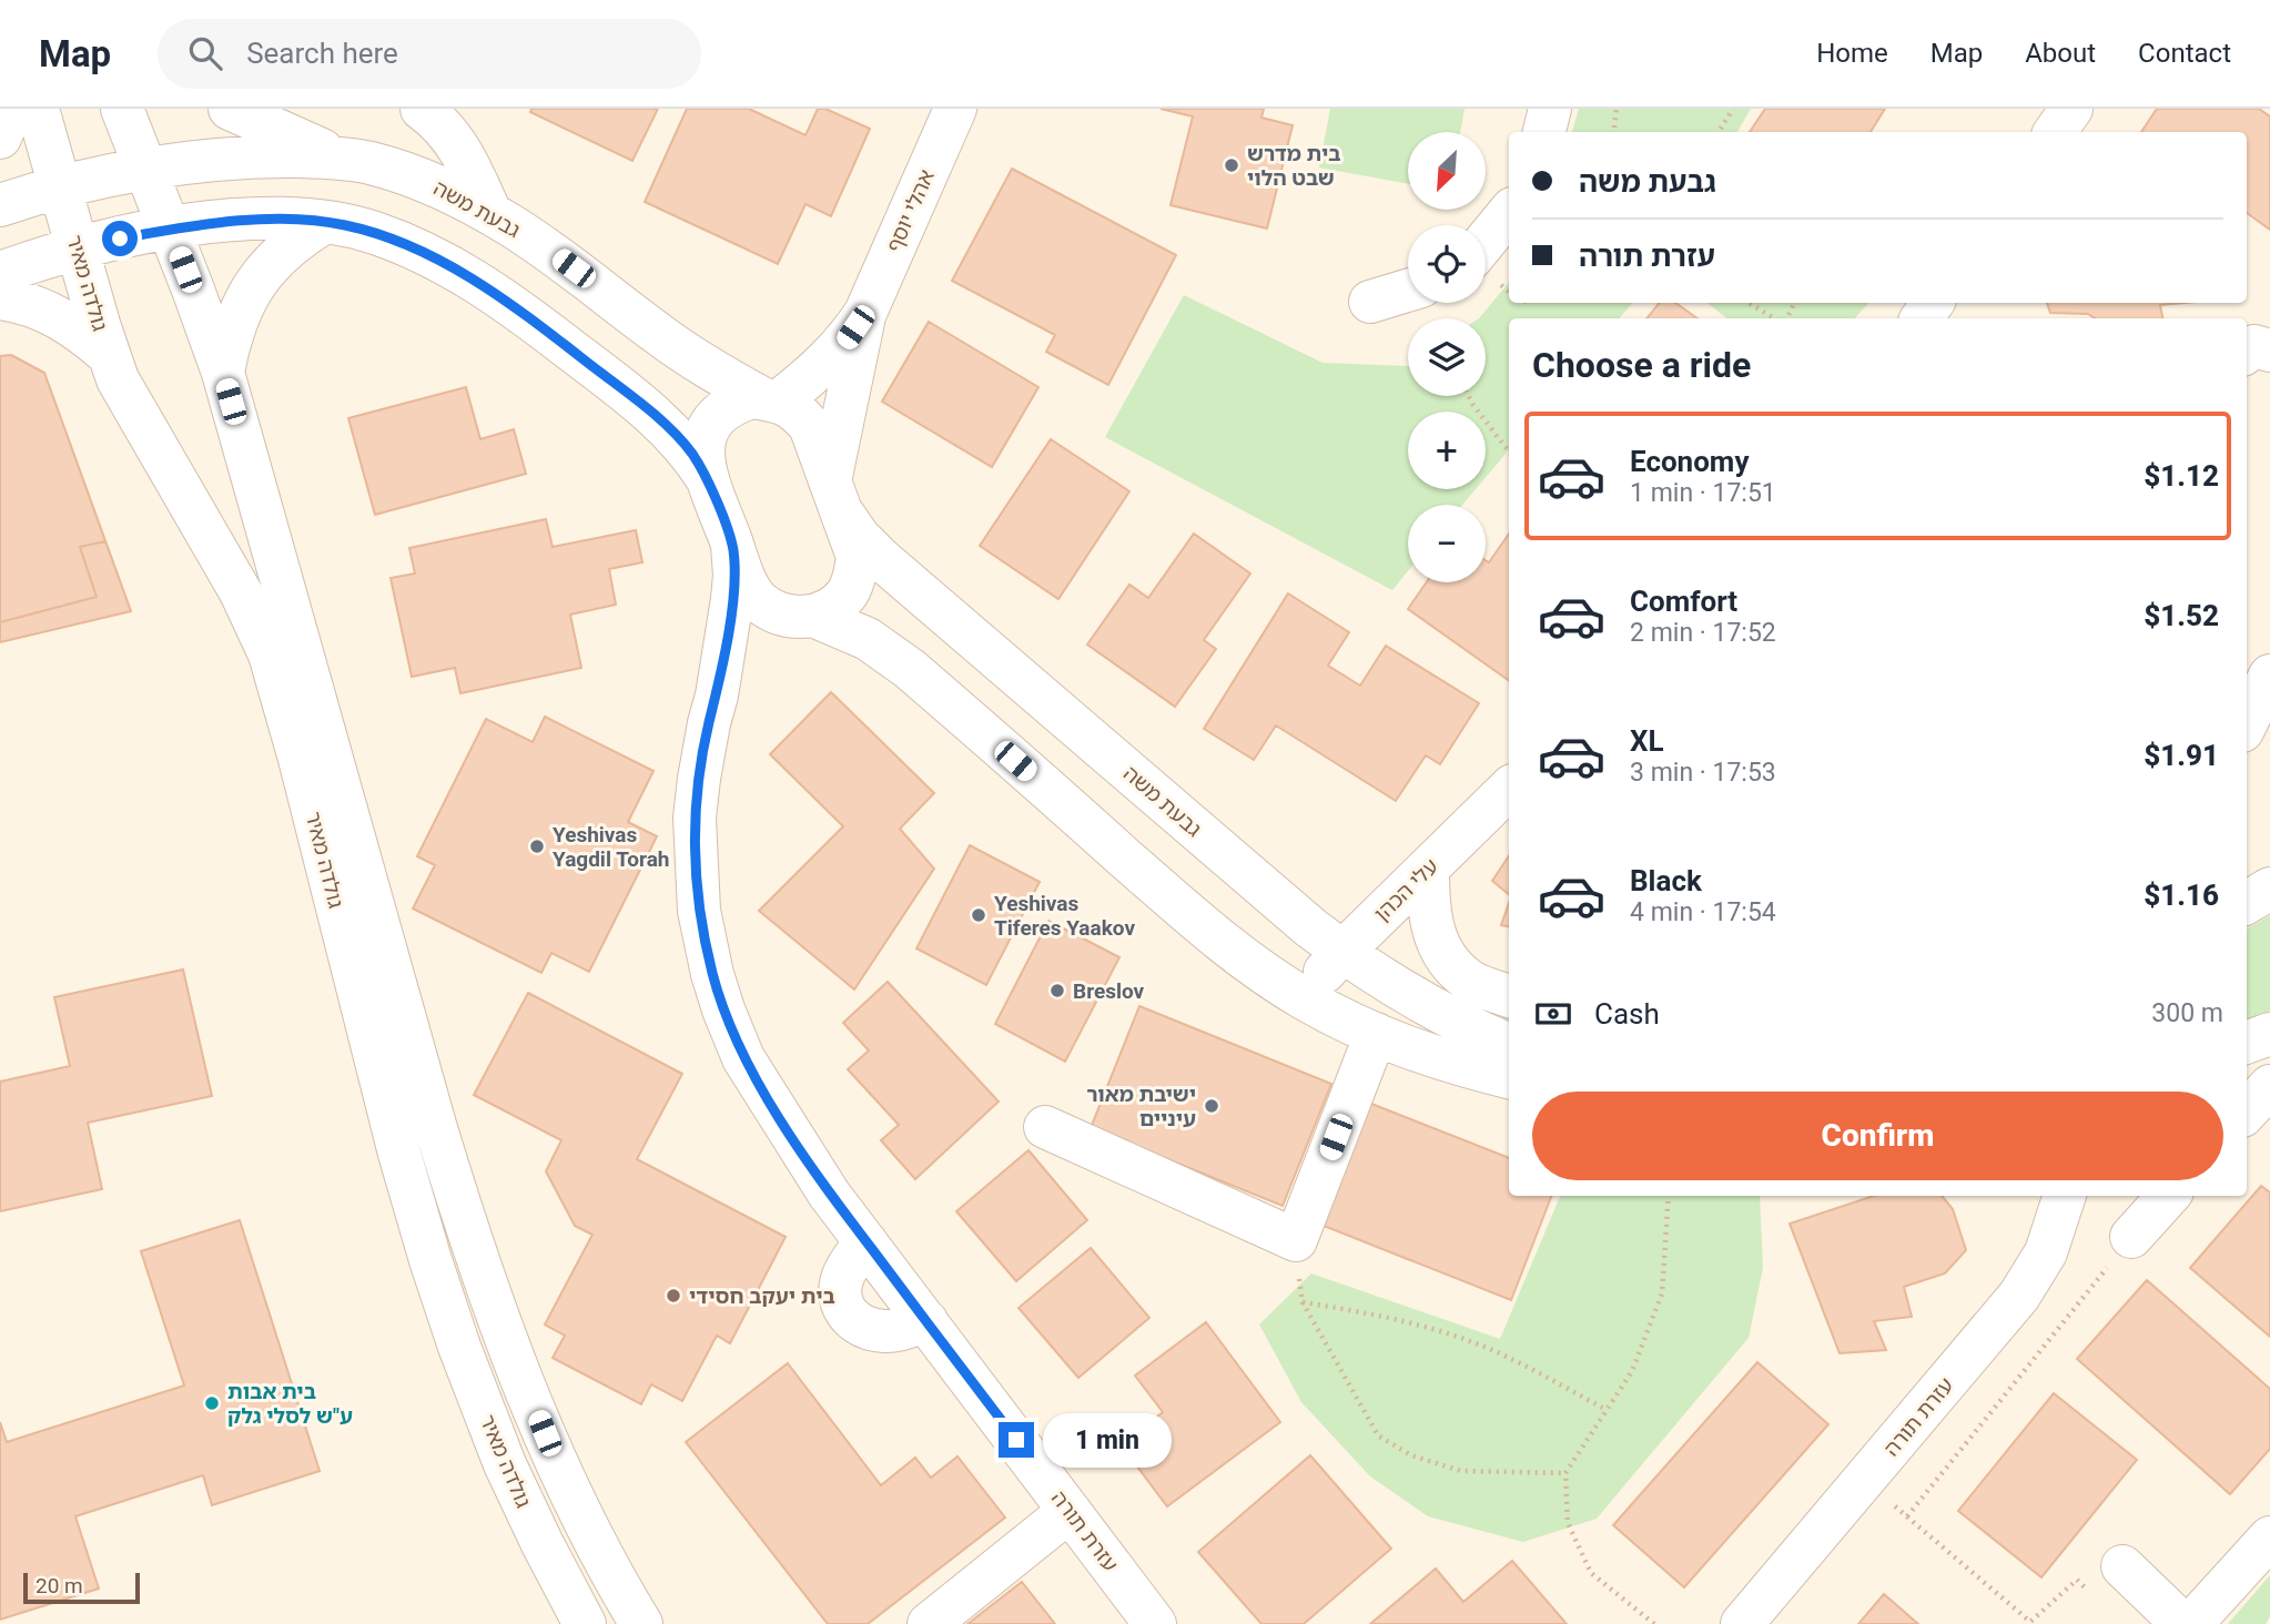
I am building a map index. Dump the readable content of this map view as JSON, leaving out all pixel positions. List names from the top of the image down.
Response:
{
  "streets": {
    "street": [
      "גבעת משה",
      "אהלי יוסף",
      "גולדה מאיר",
      "עלי הכהן",
      "עזרת תורה"
    ]
  },
  "crossings": [
    ["גבעת משה", "גולדה מאיר"],
    ["גבעת משה", "עלי הכהן"],
    ["גבעת משה", "עזרת תורה"]
  ],
  "places": [
    "בית מדרש שבט הלוי",
    "Yeshivas Yagdil Torah",
    "Yeshivas Tiferes Yaakov",
    "Breslov",
    "ישיבת מאור עיניים",
    "בית יעקב חסידי",
    "בית אבות ע\"ש לסלי גלק"
  ],
  "scale_bar": "20 m",
  "north": "bottom left",
  "page": {
    "header": "Map",
    "search": "Search here",
    "nav": [
      "Home",
      "Map",
      "About",
      "Contact"
    ],
    "map_buttons": ["+", "−"],
    "banner": ["גבעת משה", "עזרת תורה"],
    "heading": "Choose a ride",
    "list": [
      {
        "name": "Economy",
        "note": "1 min · 17:51",
        "value": "$1.12"
      },
      {
        "name": "Comfort",
        "note": "2 min · 17:52",
        "value": "$1.52"
      },
      {
        "name": "XL",
        "note": "3 min · 17:53",
        "value": "$1.91"
      },
      {
        "name": "Black",
        "note": "4 min · 17:54",
        "value": "$1.16"
      }
    ],
    "pay": ["Cash", "300 m"],
    "buttons": "Confirm",
    "bubble": "1 min",
    "scale": "20 m"
  }
}
